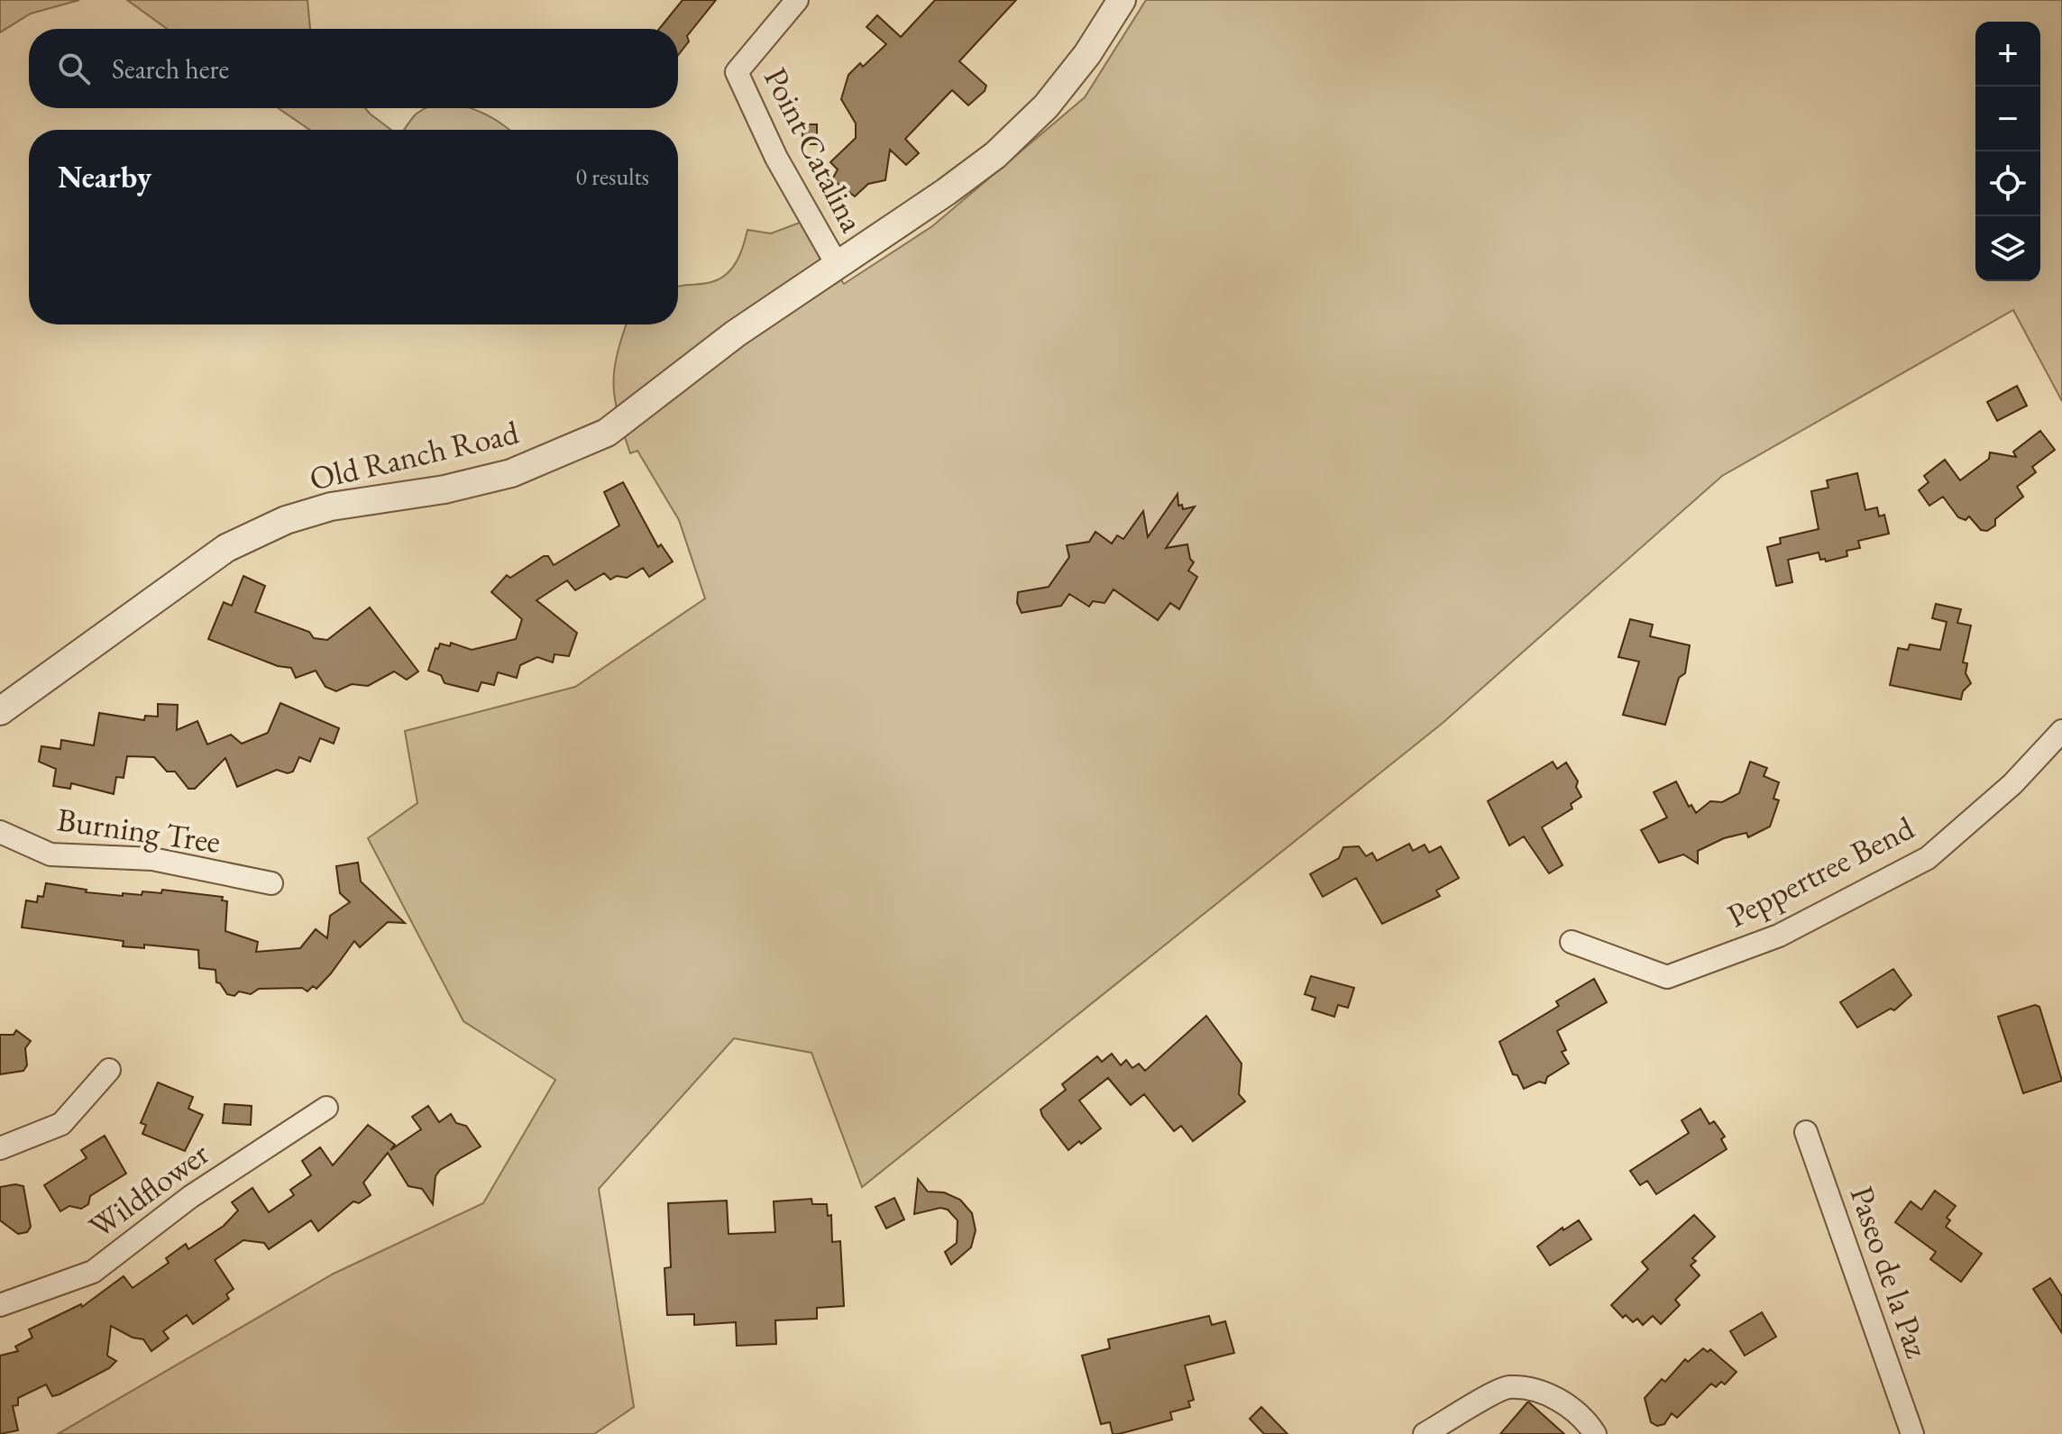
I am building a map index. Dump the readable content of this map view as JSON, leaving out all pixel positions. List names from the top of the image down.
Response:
{
  "streets": {
    "street": [
      "Point Catalina",
      "Old Ranch Road",
      "Burning Tree",
      "Peppertree Bend",
      "Wildflower",
      "Paseo de la Paz"
    ]
  },
  "crossings": [
    ["Point Catalina", "Old Ranch Road"]
  ],
  "page": {
    "map_buttons": ["+", "−"],
    "search": "Search here",
    "heading": ["Nearby", "0 results"]
  }
}
